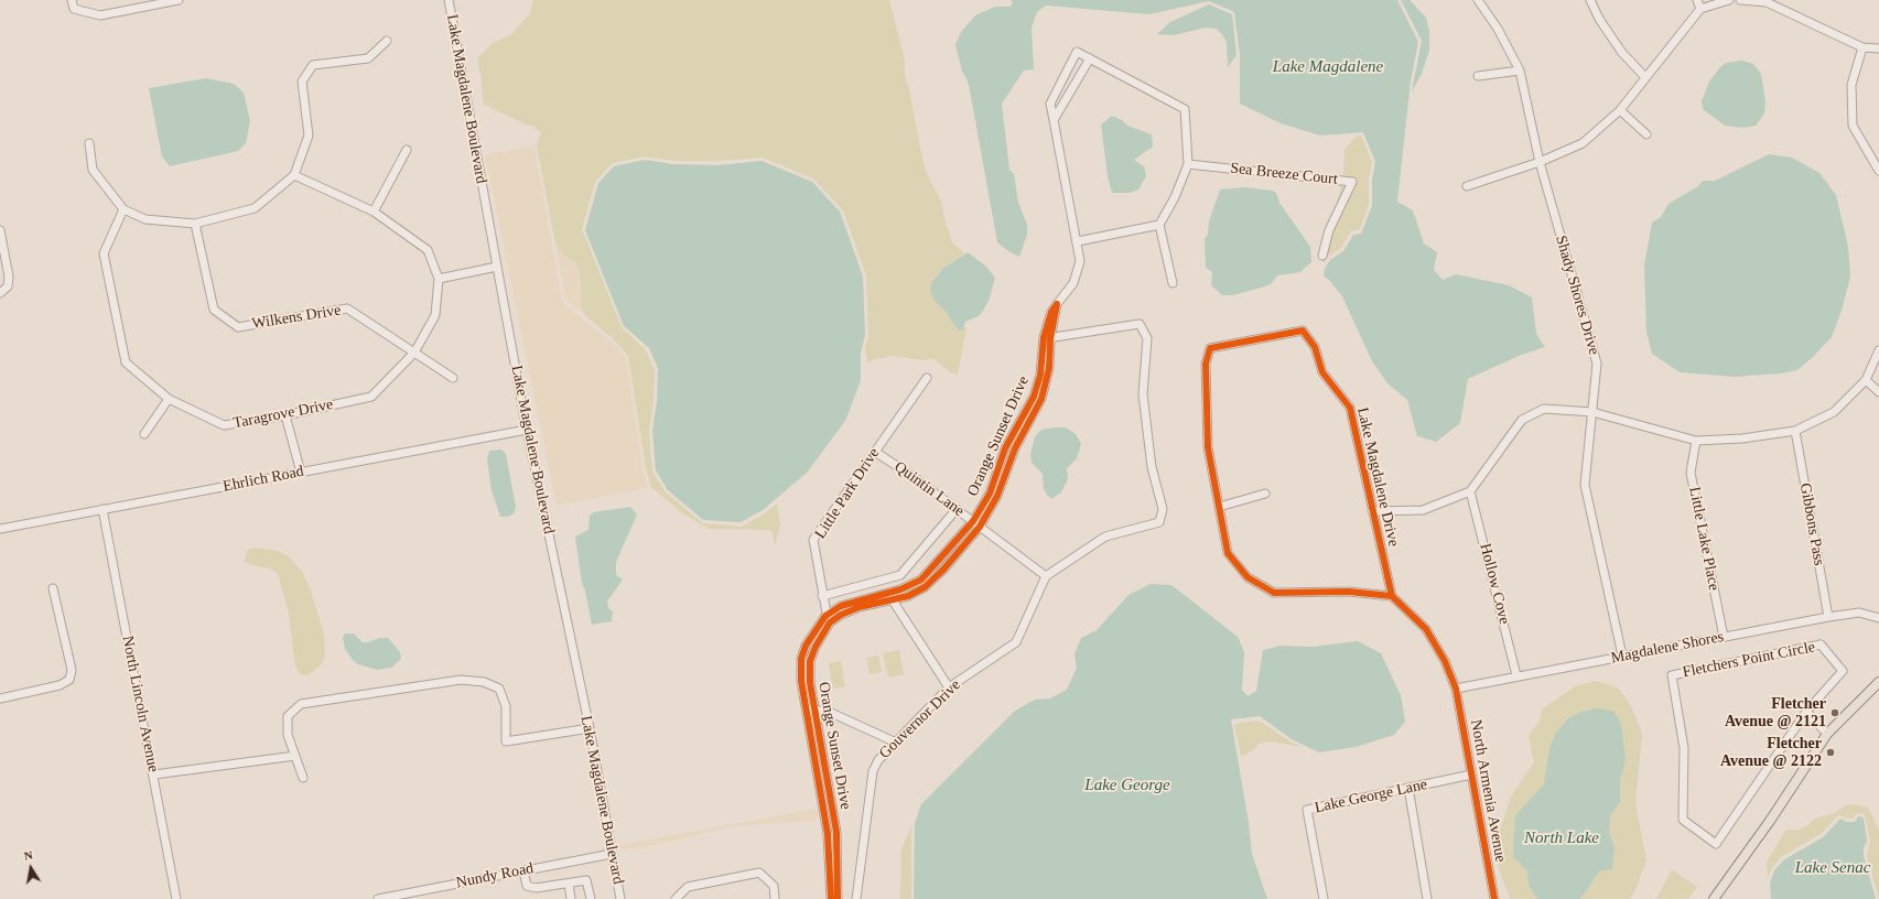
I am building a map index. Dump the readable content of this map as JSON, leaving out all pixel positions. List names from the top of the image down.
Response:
{
  "streets": {
    "street": [
      "Lake Magdalene Boulevard",
      "Sea Breeze Court",
      "Shady Shores Drive",
      "Wilkens Drive",
      "Taragrove Drive",
      "Orange Sunset Drive",
      "Lake Magdalene Drive",
      "Ehrlich Road",
      "Quintin Lane",
      "Little Park Drive",
      "Gibbons Pass",
      "Little Lake Place",
      "Hollow Cove",
      "Magdalene Shores",
      "Fletchers Point Circle",
      "North Lincoln Avenue",
      "Gouvernor Drive",
      "North Armenia Avenue",
      "Lake George Lane",
      "Nundy Road"
    ]
  },
  "crossings": [
    ["Lake Magdalene Boulevard", "Ehrlich Road"],
    ["Lake Magdalene Boulevard", "Nundy Road"],
    ["Sea Breeze Court", "Orange Sunset Drive"],
    ["Shady Shores Drive", "Magdalene Shores"],
    ["Wilkens Drive", "Taragrove Drive"],
    ["Orange Sunset Drive", "Quintin Lane"],
    ["Orange Sunset Drive", "Little Park Drive"],
    ["Orange Sunset Drive", "Gouvernor Drive"],
    ["Ehrlich Road", "North Lincoln Avenue"],
    ["Quintin Lane", "Little Park Drive"],
    ["Quintin Lane", "Gouvernor Drive"],
    ["Little Park Drive", "Gouvernor Drive"],
    ["Gibbons Pass", "Magdalene Shores"],
    ["Little Lake Place", "Magdalene Shores"],
    ["Hollow Cove", "Magdalene Shores"],
    ["Magdalene Shores", "North Armenia Avenue"],
    ["North Armenia Avenue", "Lake George Lane"]
  ],
  "water": [
    "Lake Magdalene",
    "Lake George",
    "North Lake",
    "Lake Senac"
  ],
  "places": ["Fletcher Avenue @ 2121", "Fletcher Avenue @ 2122"],
  "north": "top"
}
